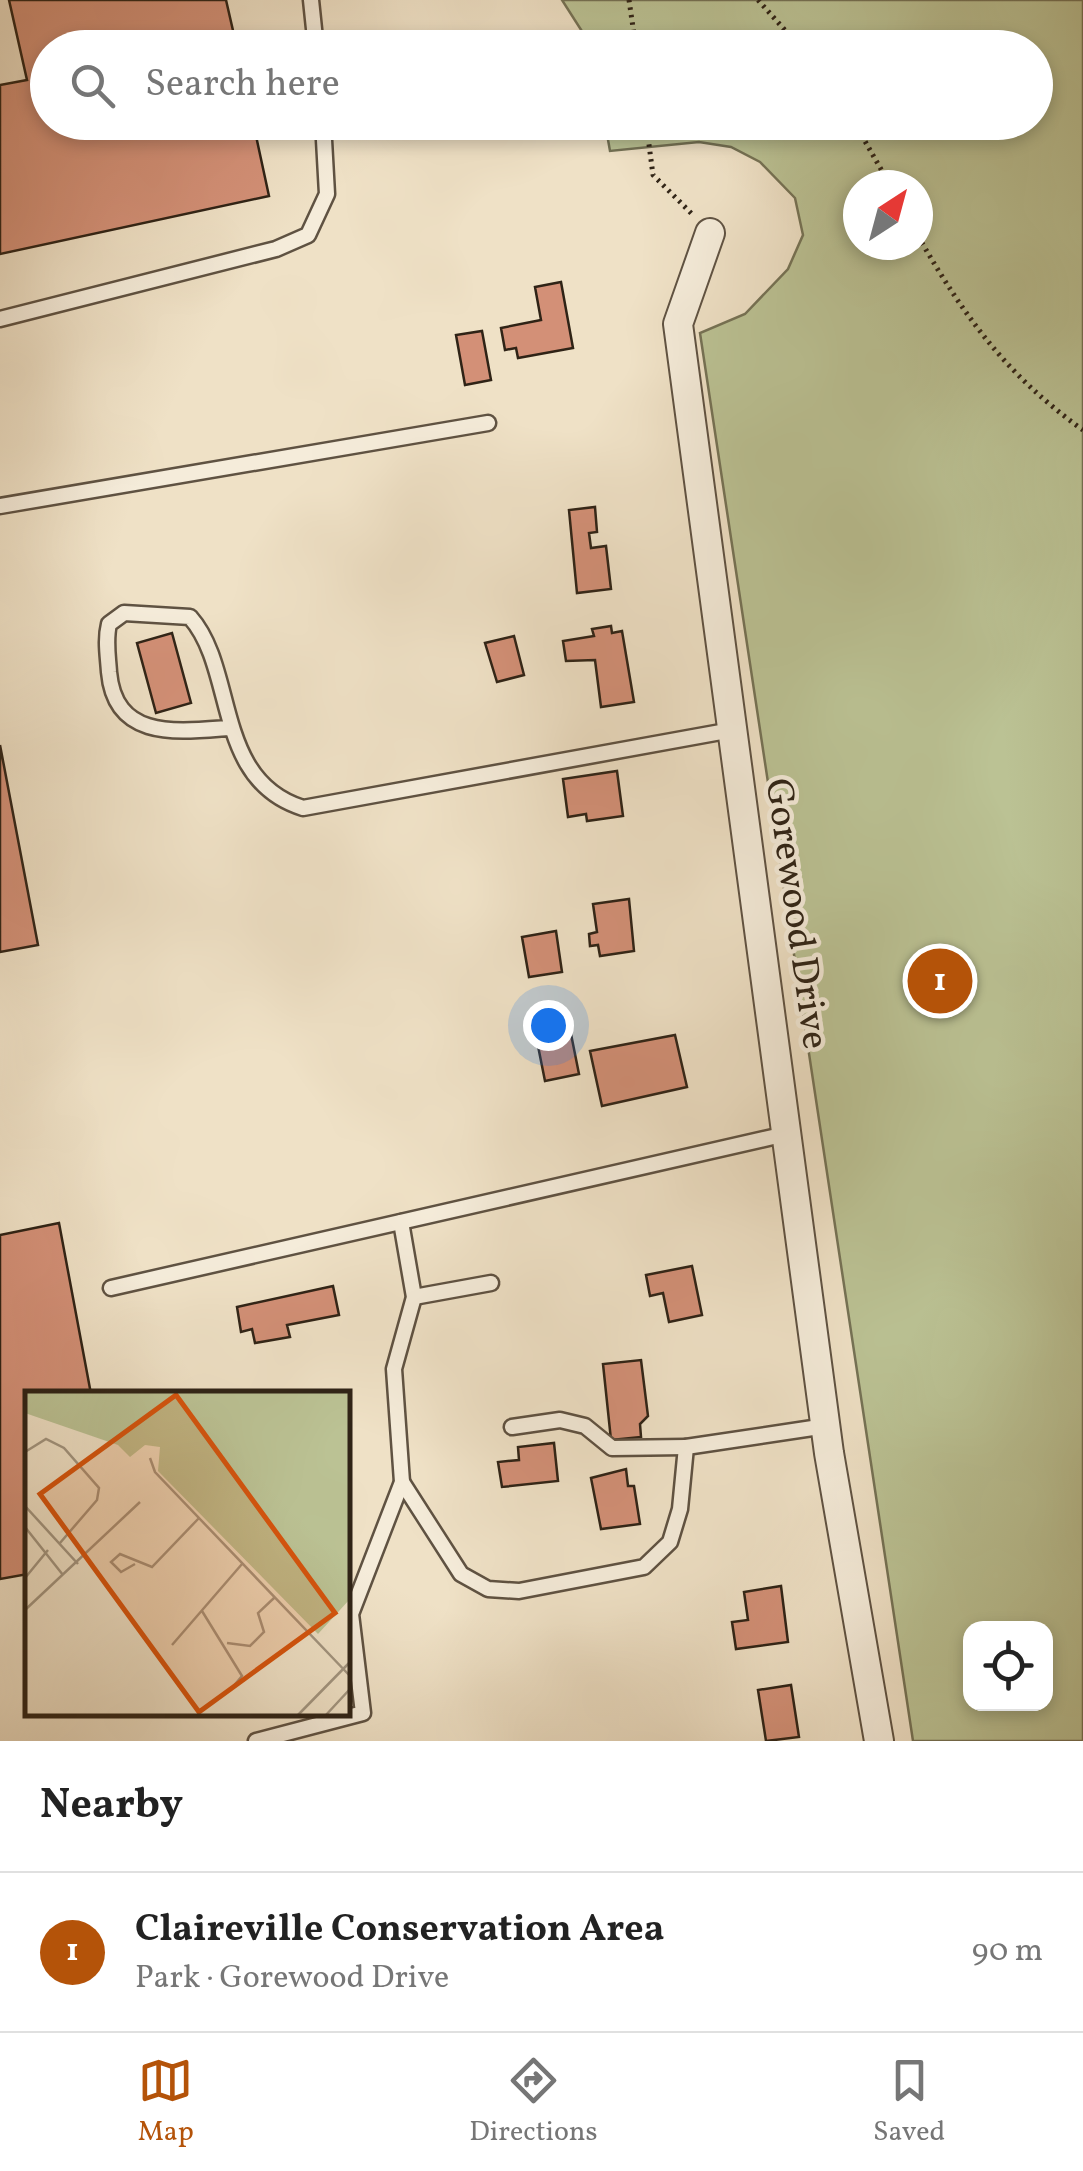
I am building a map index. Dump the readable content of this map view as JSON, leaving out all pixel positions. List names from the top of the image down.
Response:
{
  "streets": {
    "street": ["Gorewood Drive"]
  },
  "north": "top right",
  "page": {
    "search": "Search here",
    "pins": "1",
    "heading": "Nearby",
    "list": [
      {
        "mark": "1",
        "name": "Claireville Conservation Area",
        "note": "Park · Gorewood Drive",
        "value": "90 m"
      }
    ],
    "nav": ["Map", "Directions", "Saved"]
  }
}
